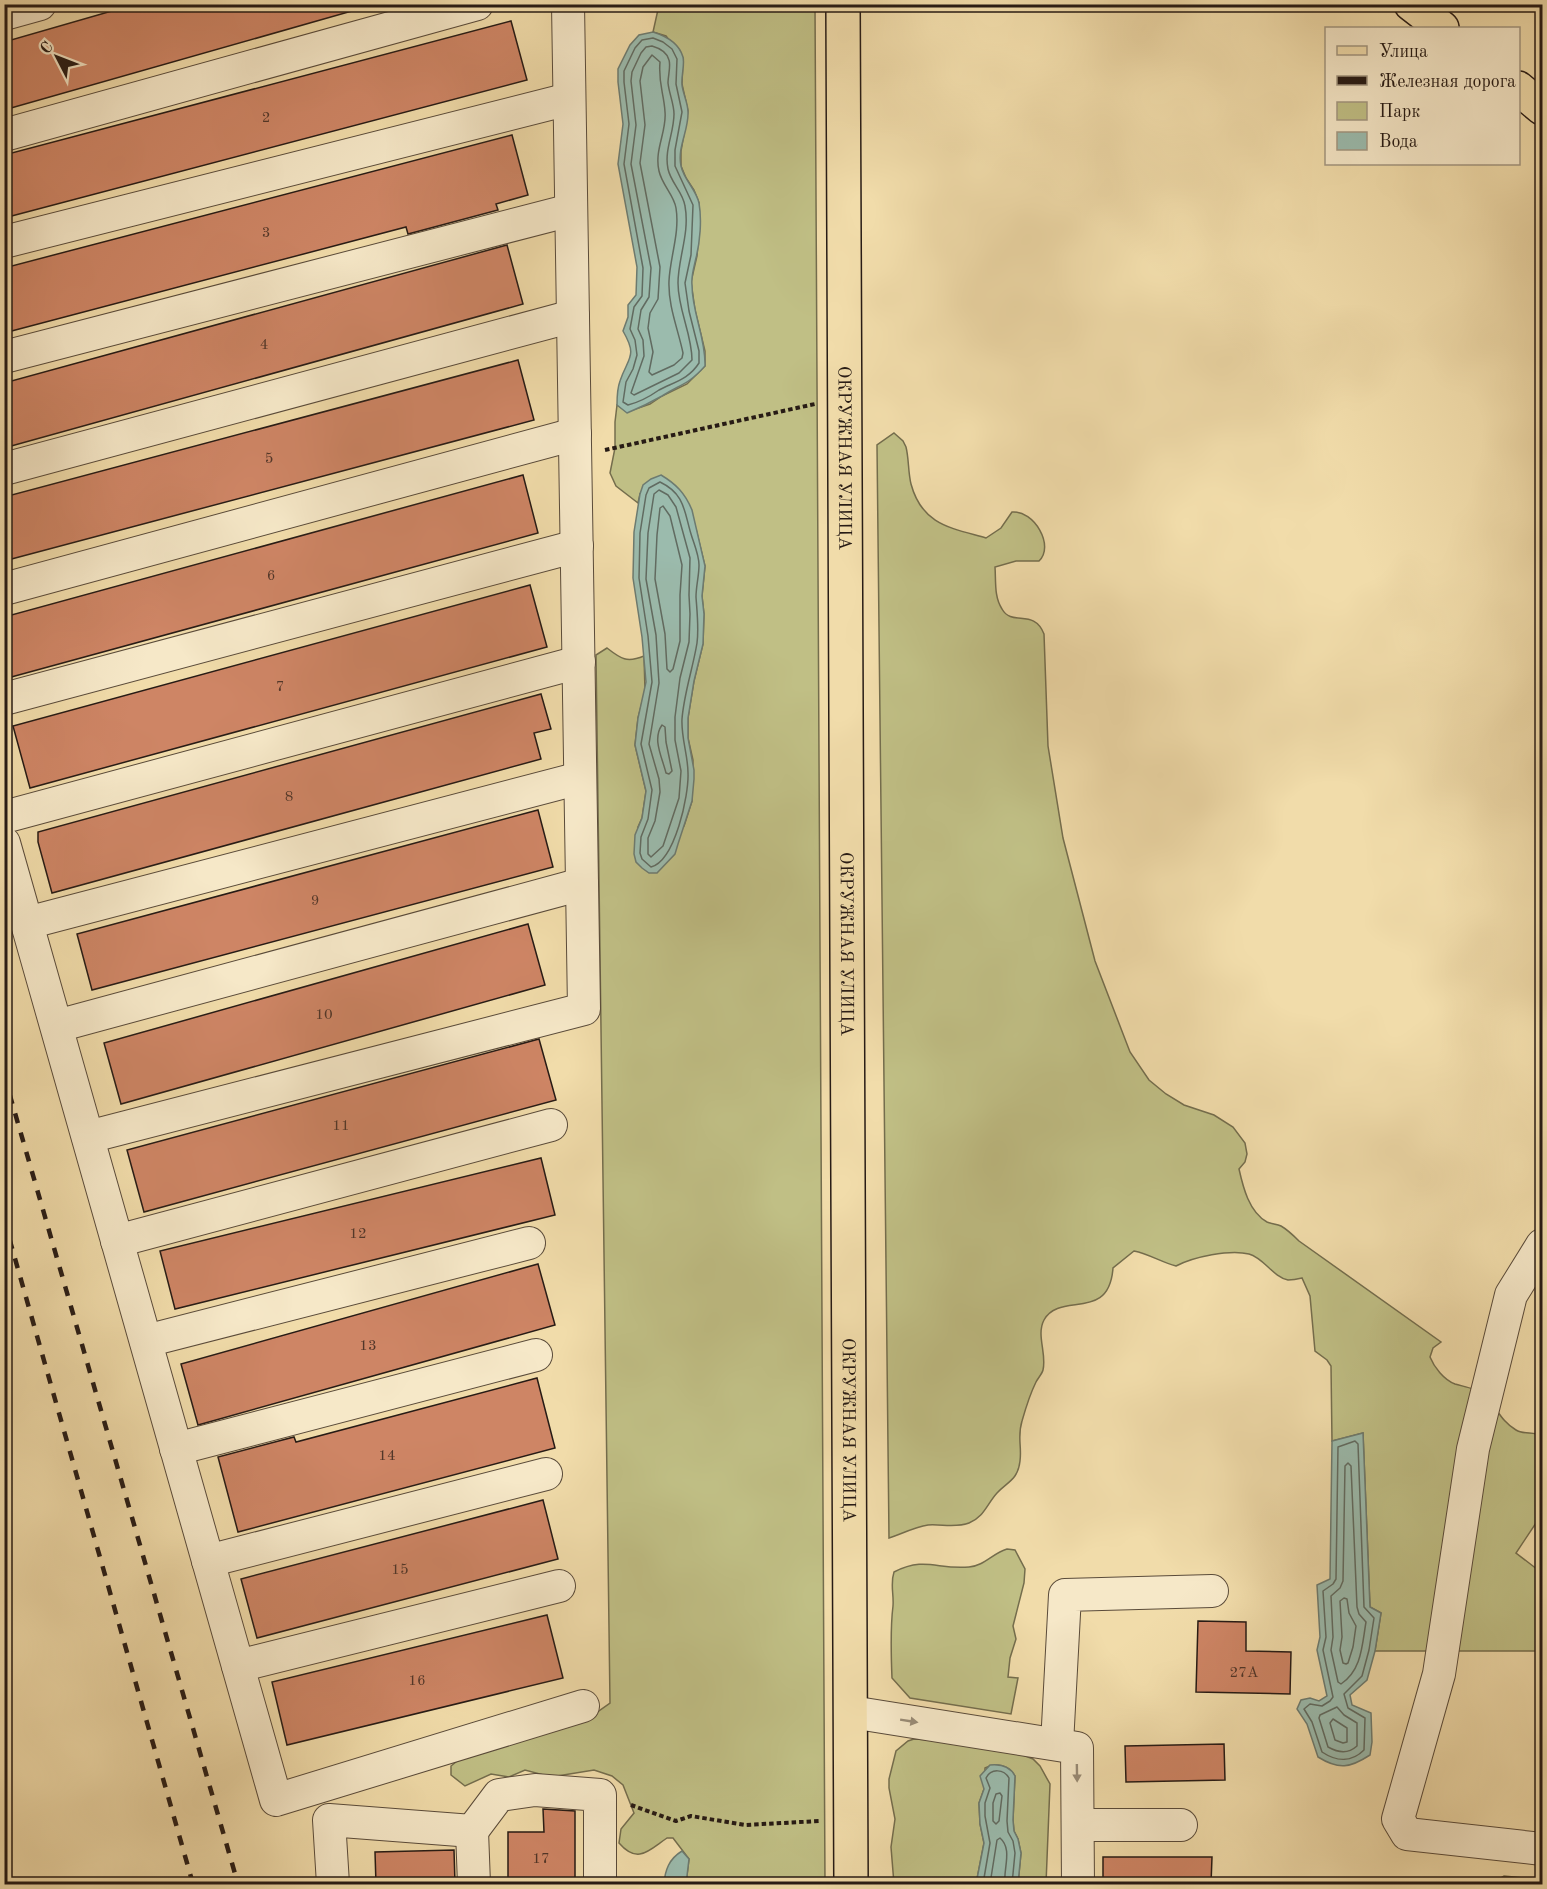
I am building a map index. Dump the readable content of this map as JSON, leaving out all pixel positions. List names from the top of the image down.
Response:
{
  "streets": {
    "main road": ["ОКРУЖНАЯ УЛИЦА"]
  },
  "house_numbers": [
    "2",
    "3",
    "4",
    "5",
    "6",
    "7",
    "8",
    "9",
    "10",
    "11",
    "12",
    "13",
    "14",
    "15",
    "27А",
    "16",
    "17"
  ],
  "legend": [
    "Улица",
    "Железная дорога",
    "Парк",
    "Вода"
  ],
  "north": "top left"
}
